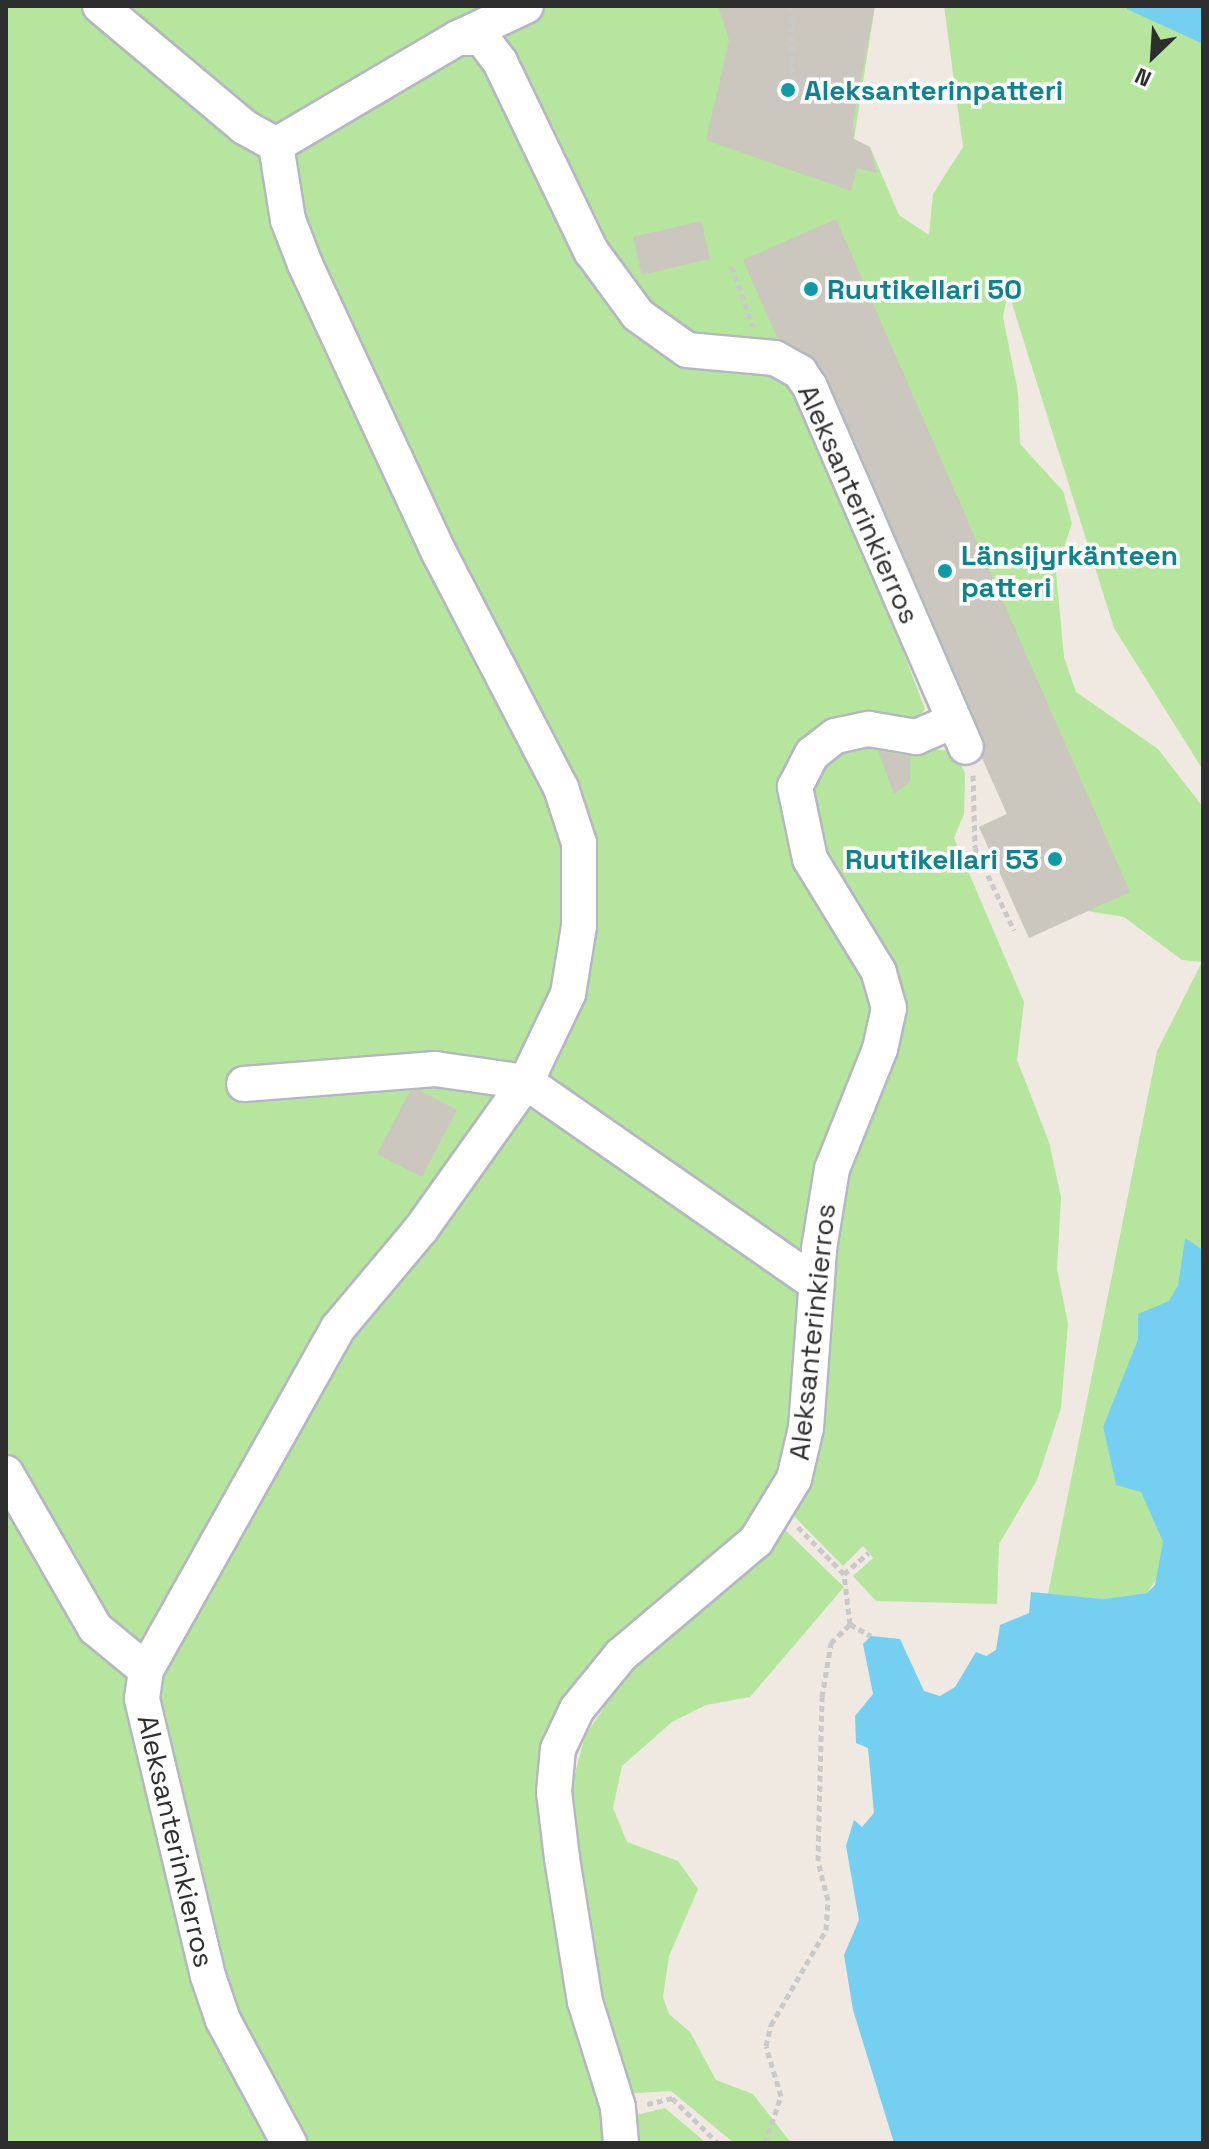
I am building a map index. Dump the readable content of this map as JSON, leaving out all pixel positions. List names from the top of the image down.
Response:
{
  "streets": {
    "lane": ["Aleksanterinkierros"]
  },
  "places": [
    "Aleksanterinpatteri",
    "Ruutikellari 50",
    "Länsijyrkänteen patteri",
    "Ruutikellari 53"
  ],
  "north": "bottom left"
}
